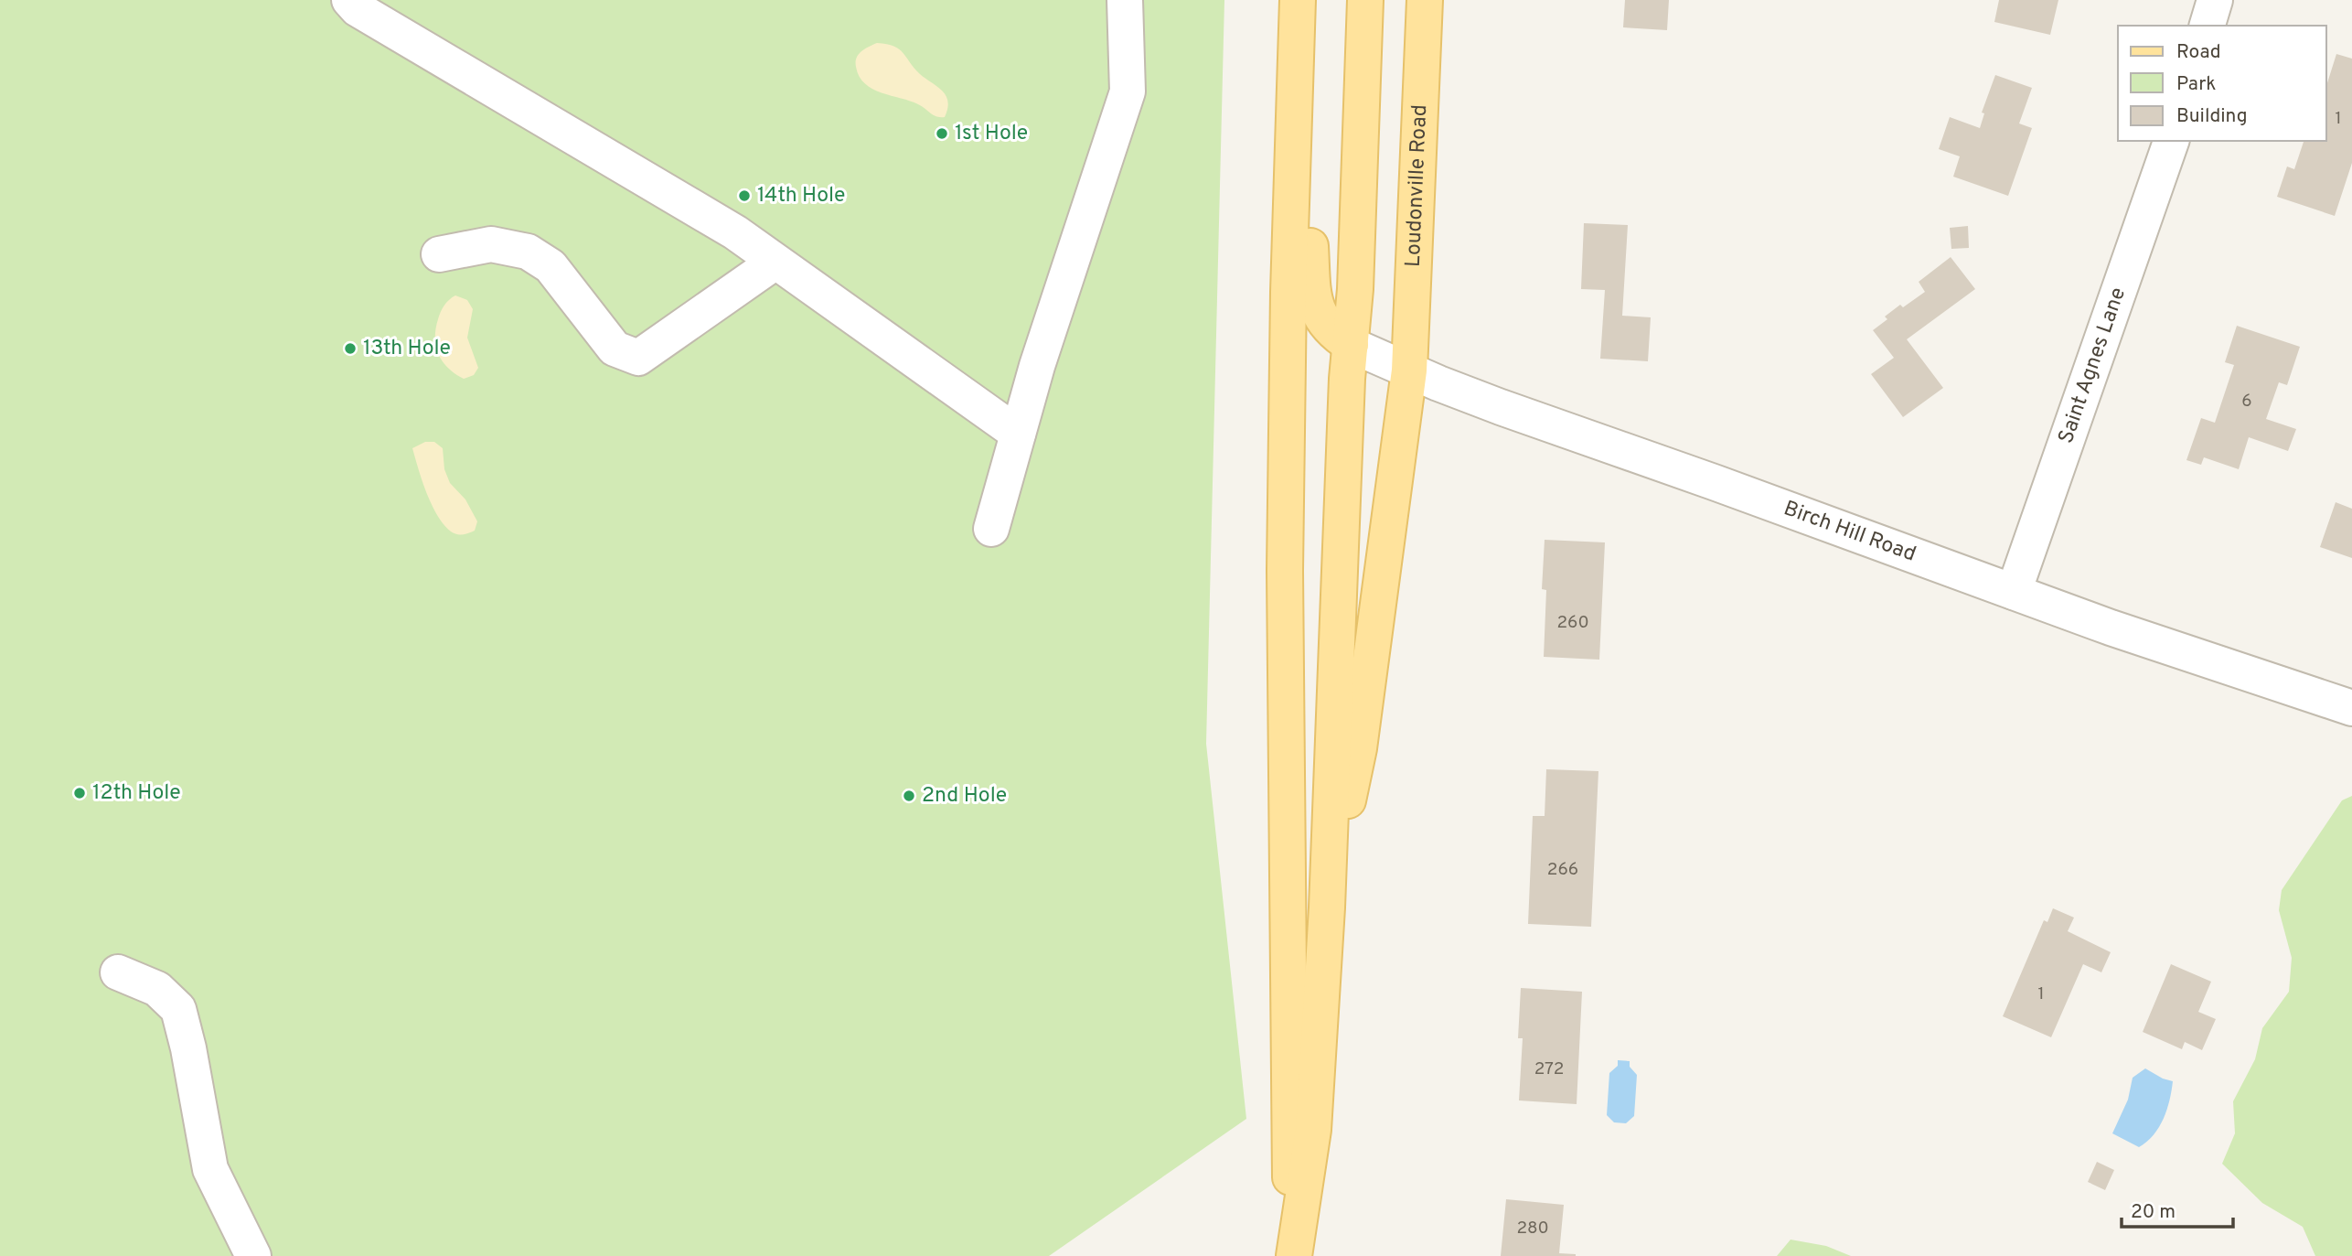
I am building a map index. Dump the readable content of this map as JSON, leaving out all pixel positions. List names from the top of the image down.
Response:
{
  "streets": {
    "main road": ["Loudonville Road"],
    "street": ["Saint Agnes Lane", "Birch Hill Road"]
  },
  "crossings": [
    ["Loudonville Road", "Birch Hill Road"],
    ["Saint Agnes Lane", "Birch Hill Road"]
  ],
  "places": [
    "1st Hole",
    "14th Hole",
    "13th Hole",
    "12th Hole",
    "2nd Hole"
  ],
  "house_numbers": [
    "1",
    "6",
    "260",
    "266",
    "1",
    "272",
    "280"
  ],
  "legend": ["Road", "Park", "Building"],
  "scale_bar": "20 m"
}
